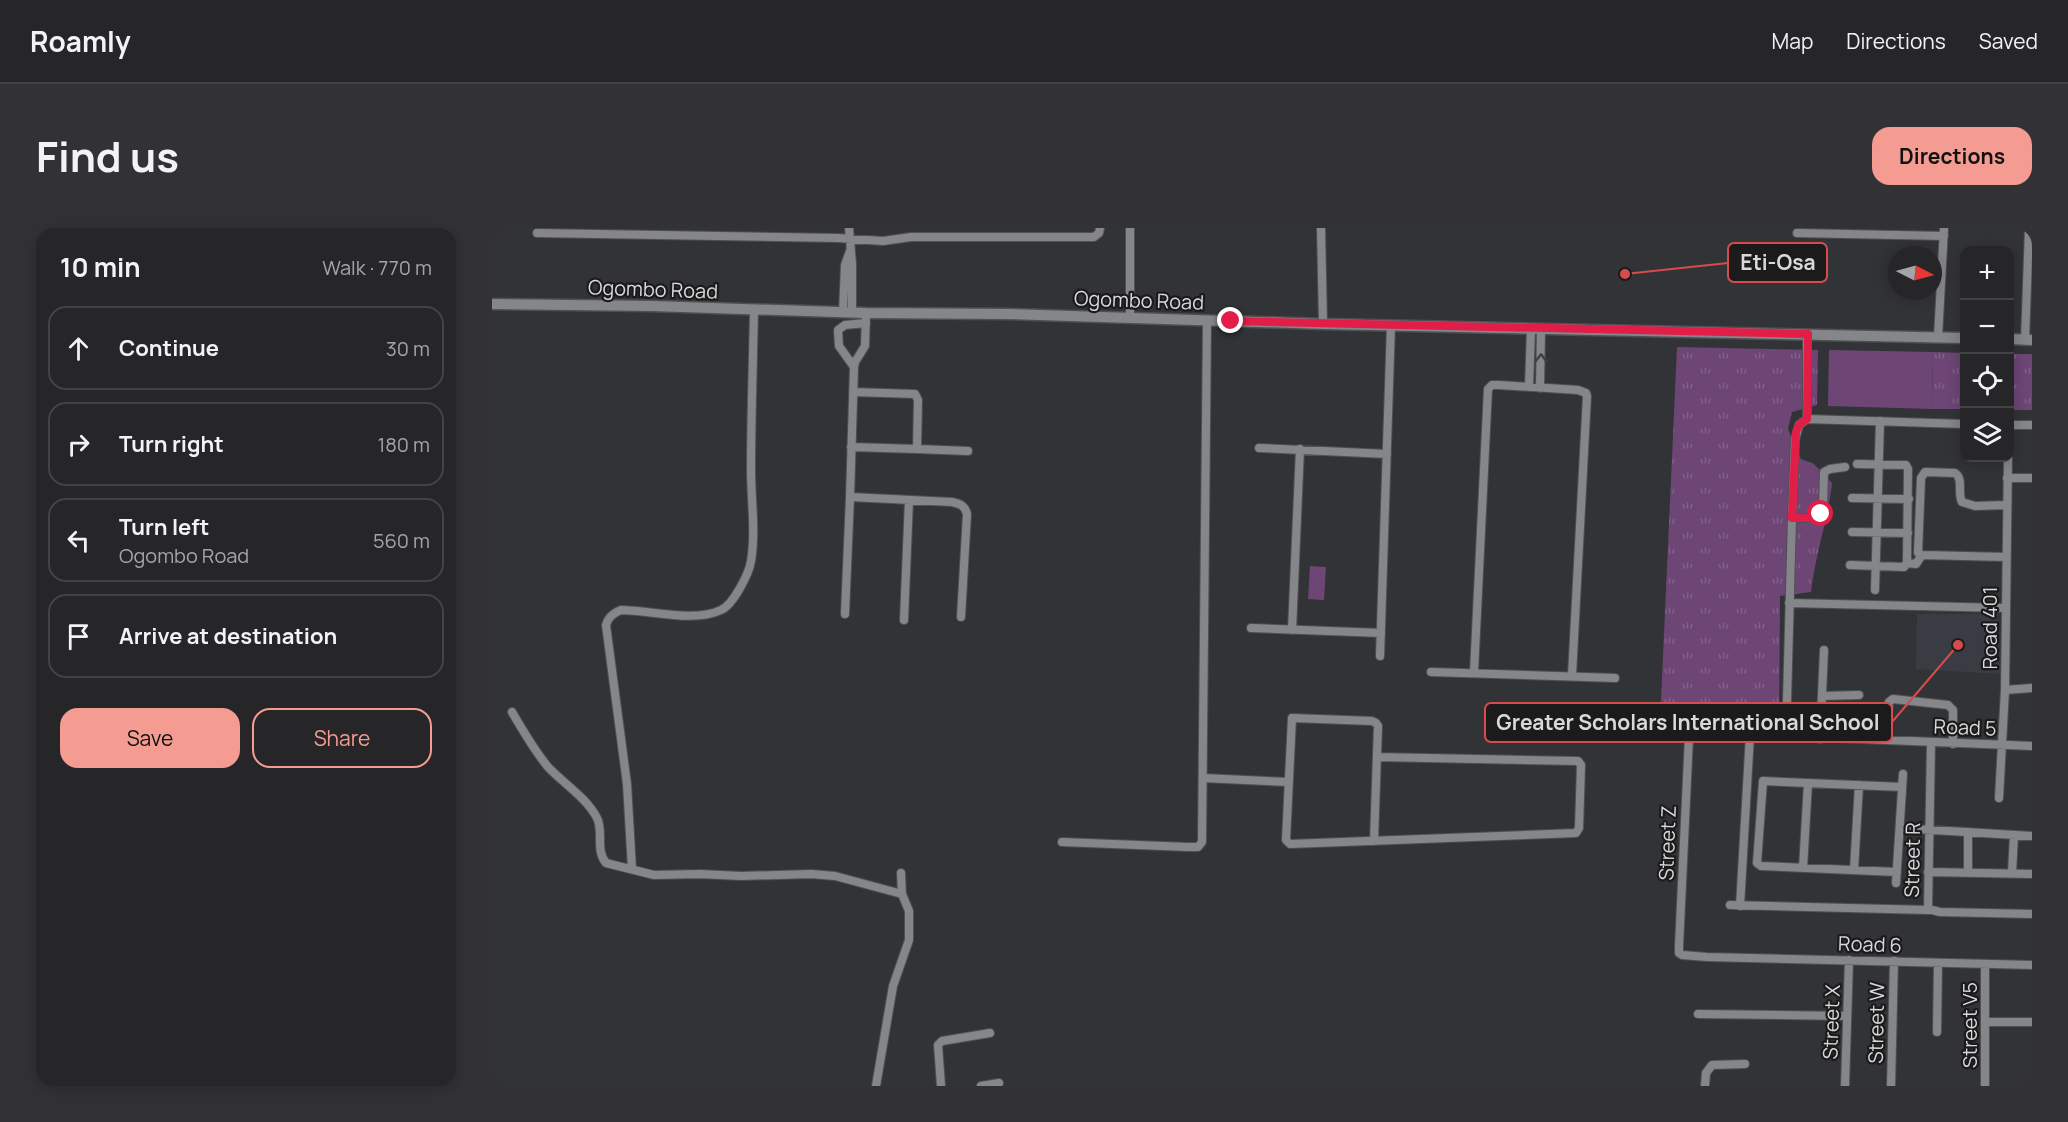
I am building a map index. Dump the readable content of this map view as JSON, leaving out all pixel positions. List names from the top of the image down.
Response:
{
  "streets": {
    "main road": ["Ogombo Road"],
    "street": [
      "Road 401",
      "Road 5",
      "Street Z",
      "Street R",
      "Road 6",
      "Street X",
      "Street W",
      "Street V5"
    ]
  },
  "crossings": [
    ["Road 401", "Road 5"],
    ["Road 5", "Street Z"],
    ["Road 5", "Street R"],
    ["Street Z", "Road 6"],
    ["Road 6", "Street X"],
    ["Road 6", "Street W"],
    ["Road 6", "Street V5"]
  ],
  "places": ["Eti-Osa", "Greater Scholars International School"],
  "north": "right",
  "page": {
    "header": "Roamly",
    "nav": ["Map", "Directions", "Saved"],
    "title": "Find us",
    "buttons": [
      "Directions",
      ["Save", "Share"]
    ],
    "heading": ["10 min", "Walk · 770 m"],
    "map_buttons": ["+", "−"],
    "list": [
      ["Continue", "30 m"],
      ["Turn right", "180 m"],
      ["Turn left", "Ogombo Road", "560 m"],
      "Arrive at destination"
    ]
  }
}
